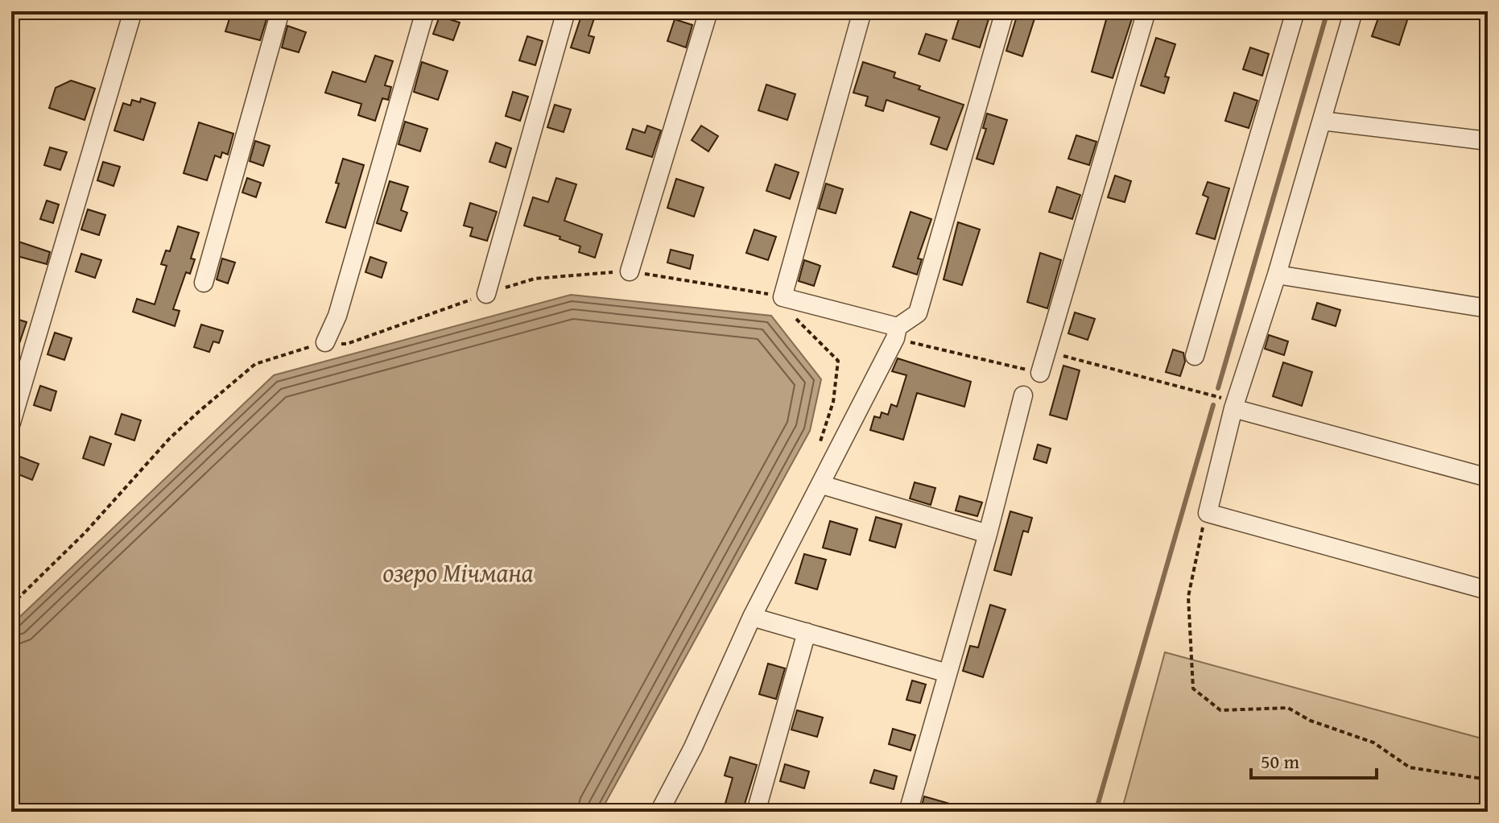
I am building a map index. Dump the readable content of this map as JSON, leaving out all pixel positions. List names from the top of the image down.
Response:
{
  "water": ["озеро Мічмана"],
  "scale_bar": "50 m"
}
